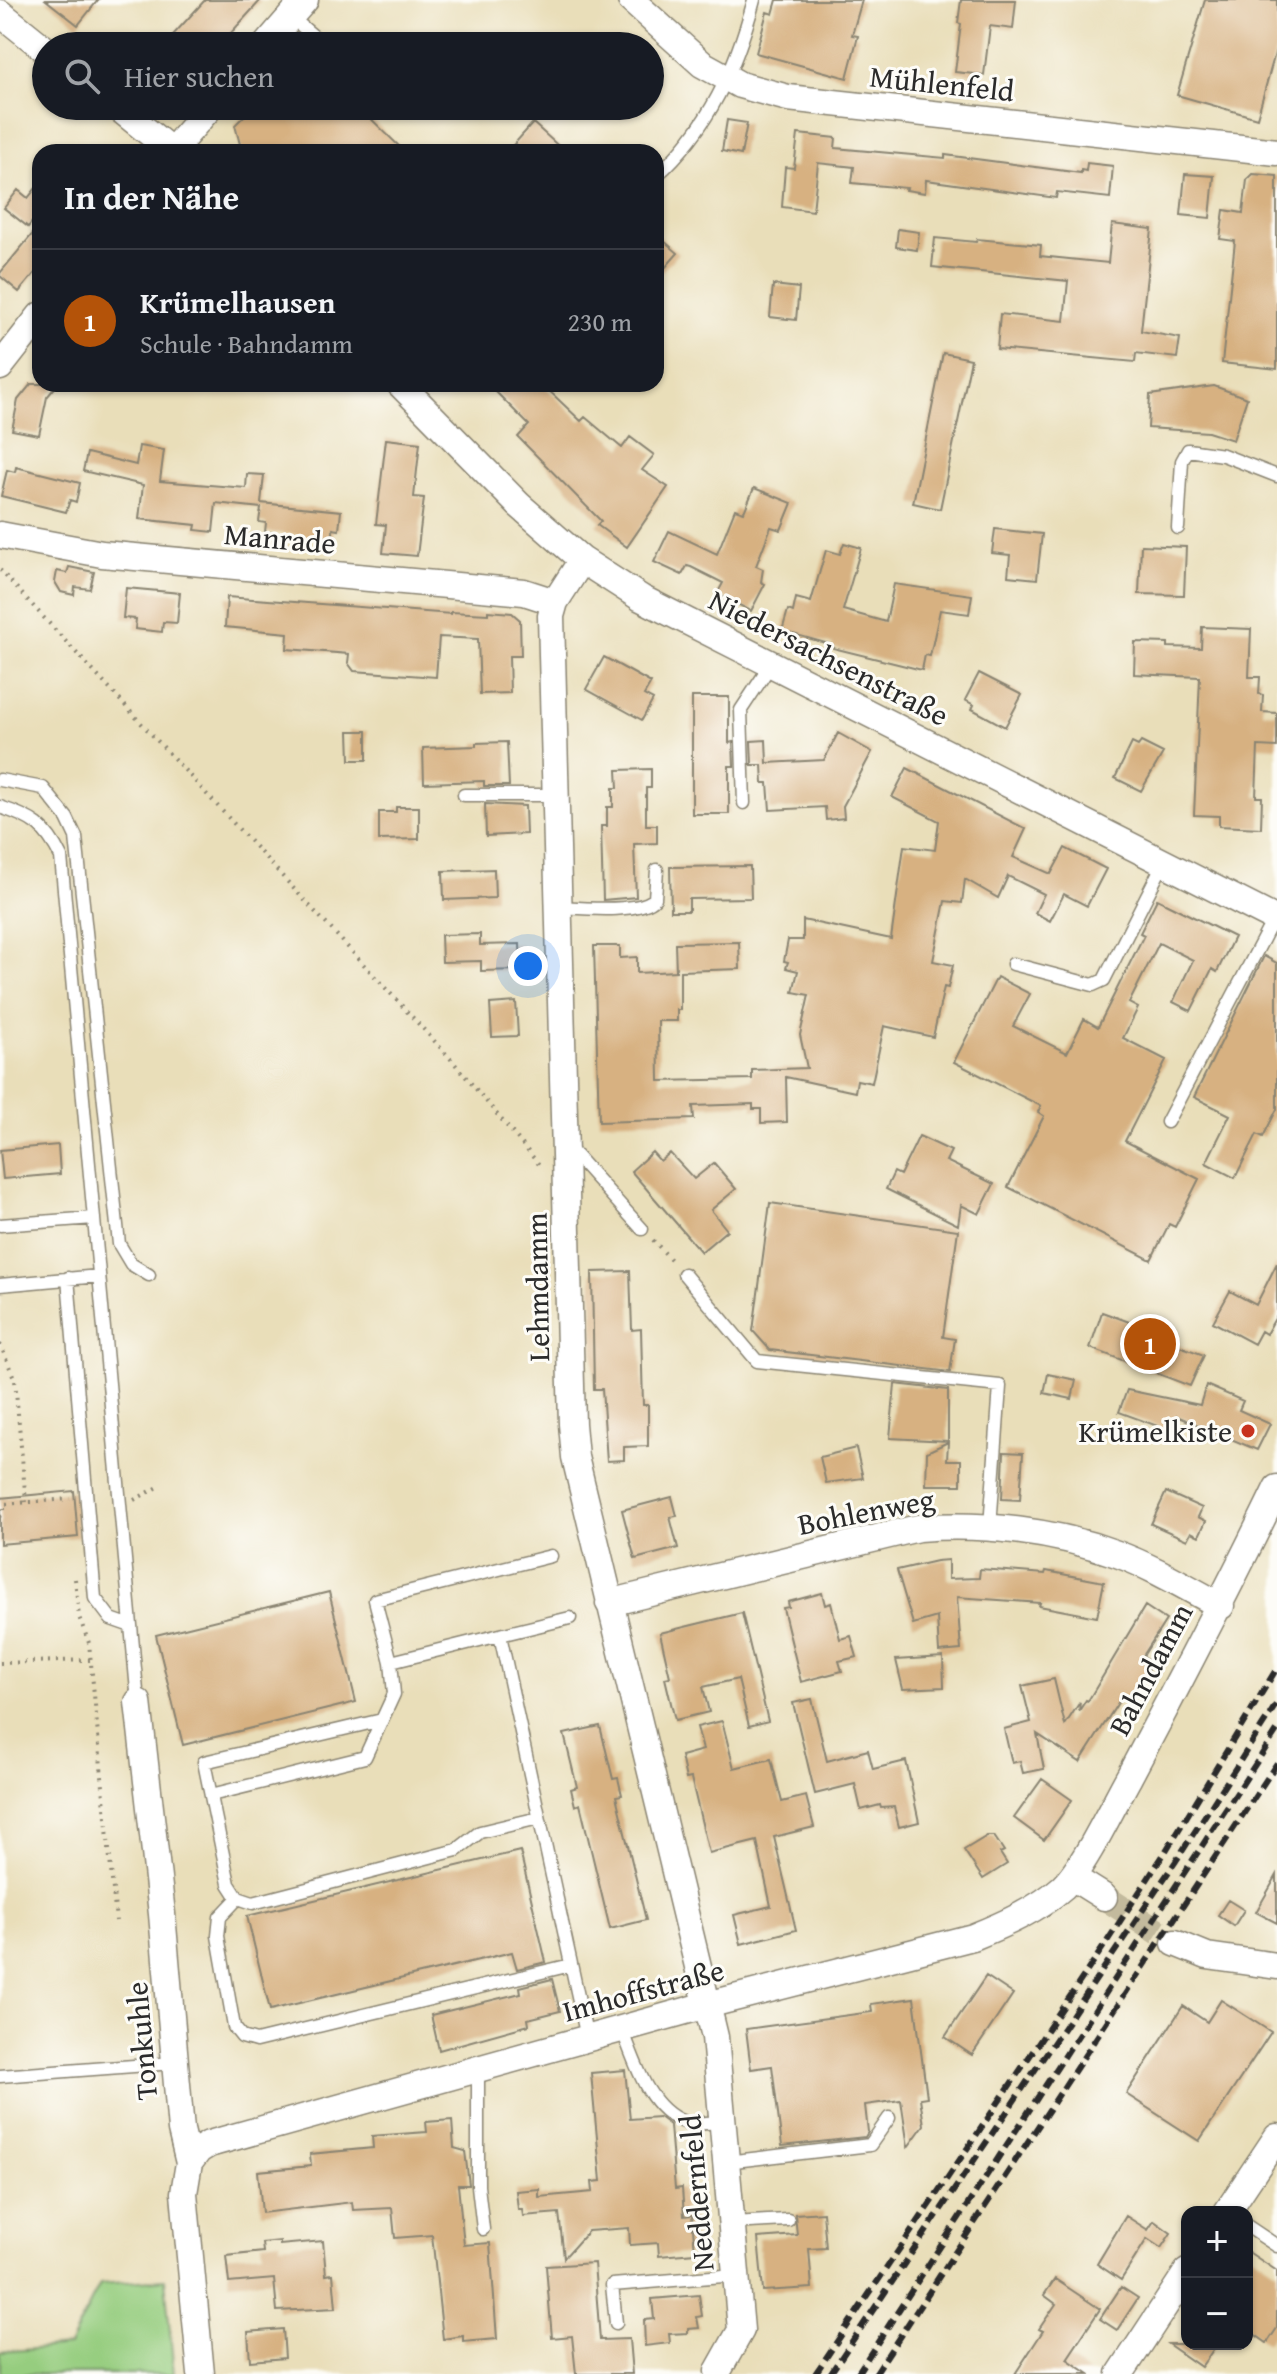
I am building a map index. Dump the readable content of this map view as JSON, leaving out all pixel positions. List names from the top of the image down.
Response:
{
  "streets": {
    "street": [
      "Mühlenfeld",
      "Manrade",
      "Niedersachsenstraße",
      "Lehmdamm",
      "Bohlenweg",
      "Bahndamm",
      "Imhoffstraße",
      "Tonkuhle",
      "Neddernfeld"
    ]
  },
  "crossings": [
    ["Manrade", "Lehmdamm"],
    ["Niedersachsenstraße", "Lehmdamm"],
    ["Lehmdamm", "Bohlenweg"],
    ["Lehmdamm", "Imhoffstraße"],
    ["Lehmdamm", "Neddernfeld"],
    ["Bohlenweg", "Bahndamm"],
    ["Bahndamm", "Imhoffstraße"],
    ["Imhoffstraße", "Tonkuhle"],
    ["Imhoffstraße", "Neddernfeld"]
  ],
  "places": ["Krümelkiste"],
  "page": {
    "search": "Hier suchen",
    "heading": "In der Nähe",
    "list": [
      {
        "mark": "1",
        "name": "Krümelhausen",
        "note": "Schule · Bahndamm",
        "value": "230 m"
      }
    ],
    "pins": "1",
    "map_buttons": ["+", "−"]
  }
}
